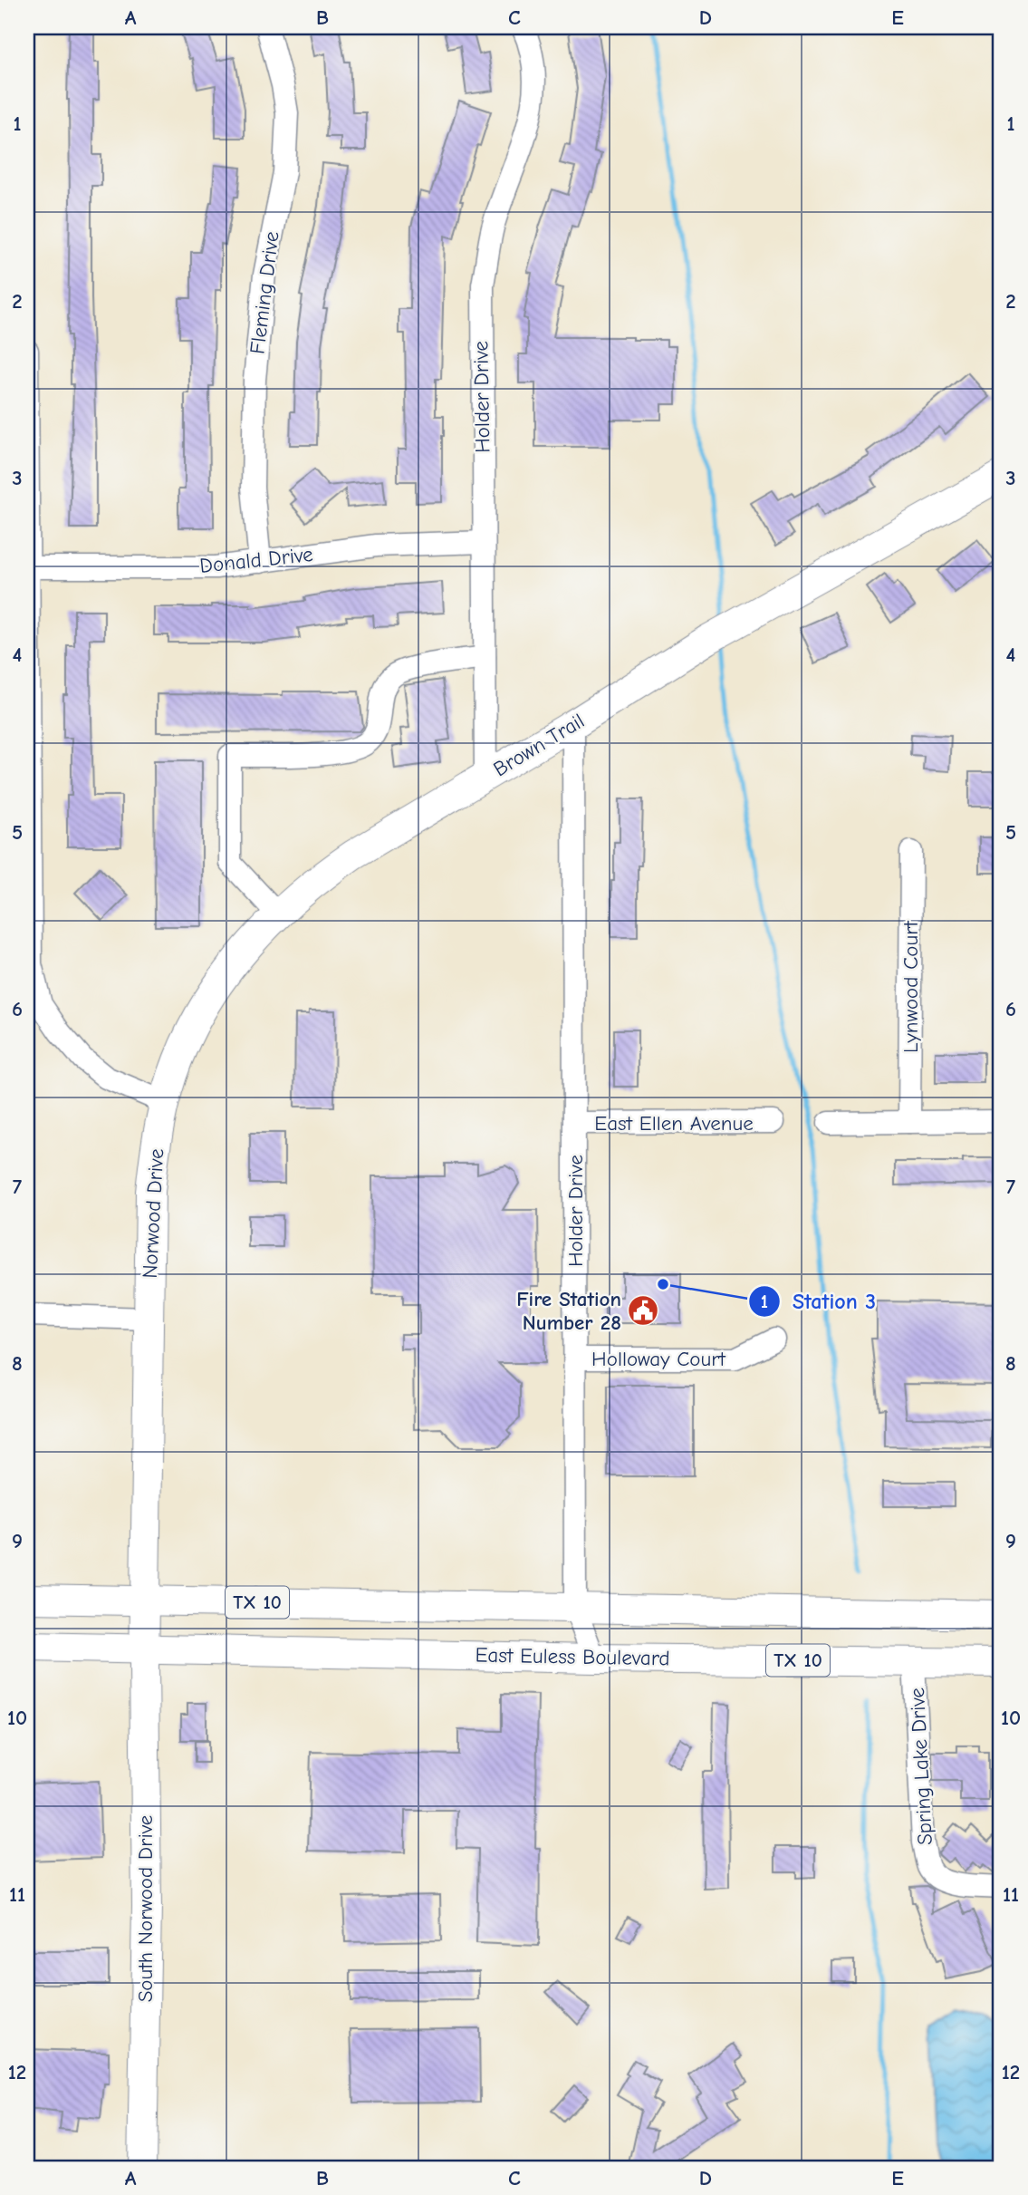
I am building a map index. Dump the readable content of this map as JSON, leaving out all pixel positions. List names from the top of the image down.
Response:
{
  "streets": {
    "main road": [
      "Brown Trail",
      "Norwood Drive",
      "TX 10",
      "East Euless Boulevard",
      "South Norwood Drive"
    ],
    "street": [
      "Fleming Drive",
      "Holder Drive",
      "Donald Drive",
      "Lynwood Court",
      "East Ellen Avenue",
      "Holloway Court",
      "Spring Lake Drive"
    ]
  },
  "crossings": [
    ["Fleming Drive", "Donald Drive"],
    ["Holder Drive", "Donald Drive"],
    ["Holder Drive", "Brown Trail"],
    ["Holder Drive", "East Ellen Avenue"],
    ["Holder Drive", "Holloway Court"],
    ["Holder Drive", "TX 10"],
    ["Holder Drive", "East Euless Boulevard"],
    ["Brown Trail", "Norwood Drive"],
    ["Norwood Drive", "TX 10"],
    ["Norwood Drive", "East Euless Boulevard"],
    ["Norwood Drive", "South Norwood Drive"],
    ["TX 10", "East Euless Boulevard"],
    ["TX 10", "South Norwood Drive"],
    ["East Euless Boulevard", "Spring Lake Drive"],
    ["East Euless Boulevard", "South Norwood Drive"]
  ],
  "places": {
    "other": ["Station 3"],
    "public building": ["Fire Station Number 28"]
  },
  "grid": {
    "columns": [
      "A",
      "B",
      "C",
      "D",
      "E"
    ],
    "rows": [
      "1",
      "2",
      "3",
      "4",
      "5",
      "6",
      "7",
      "8",
      "9",
      "10",
      "11",
      "12"
    ]
  }
}
